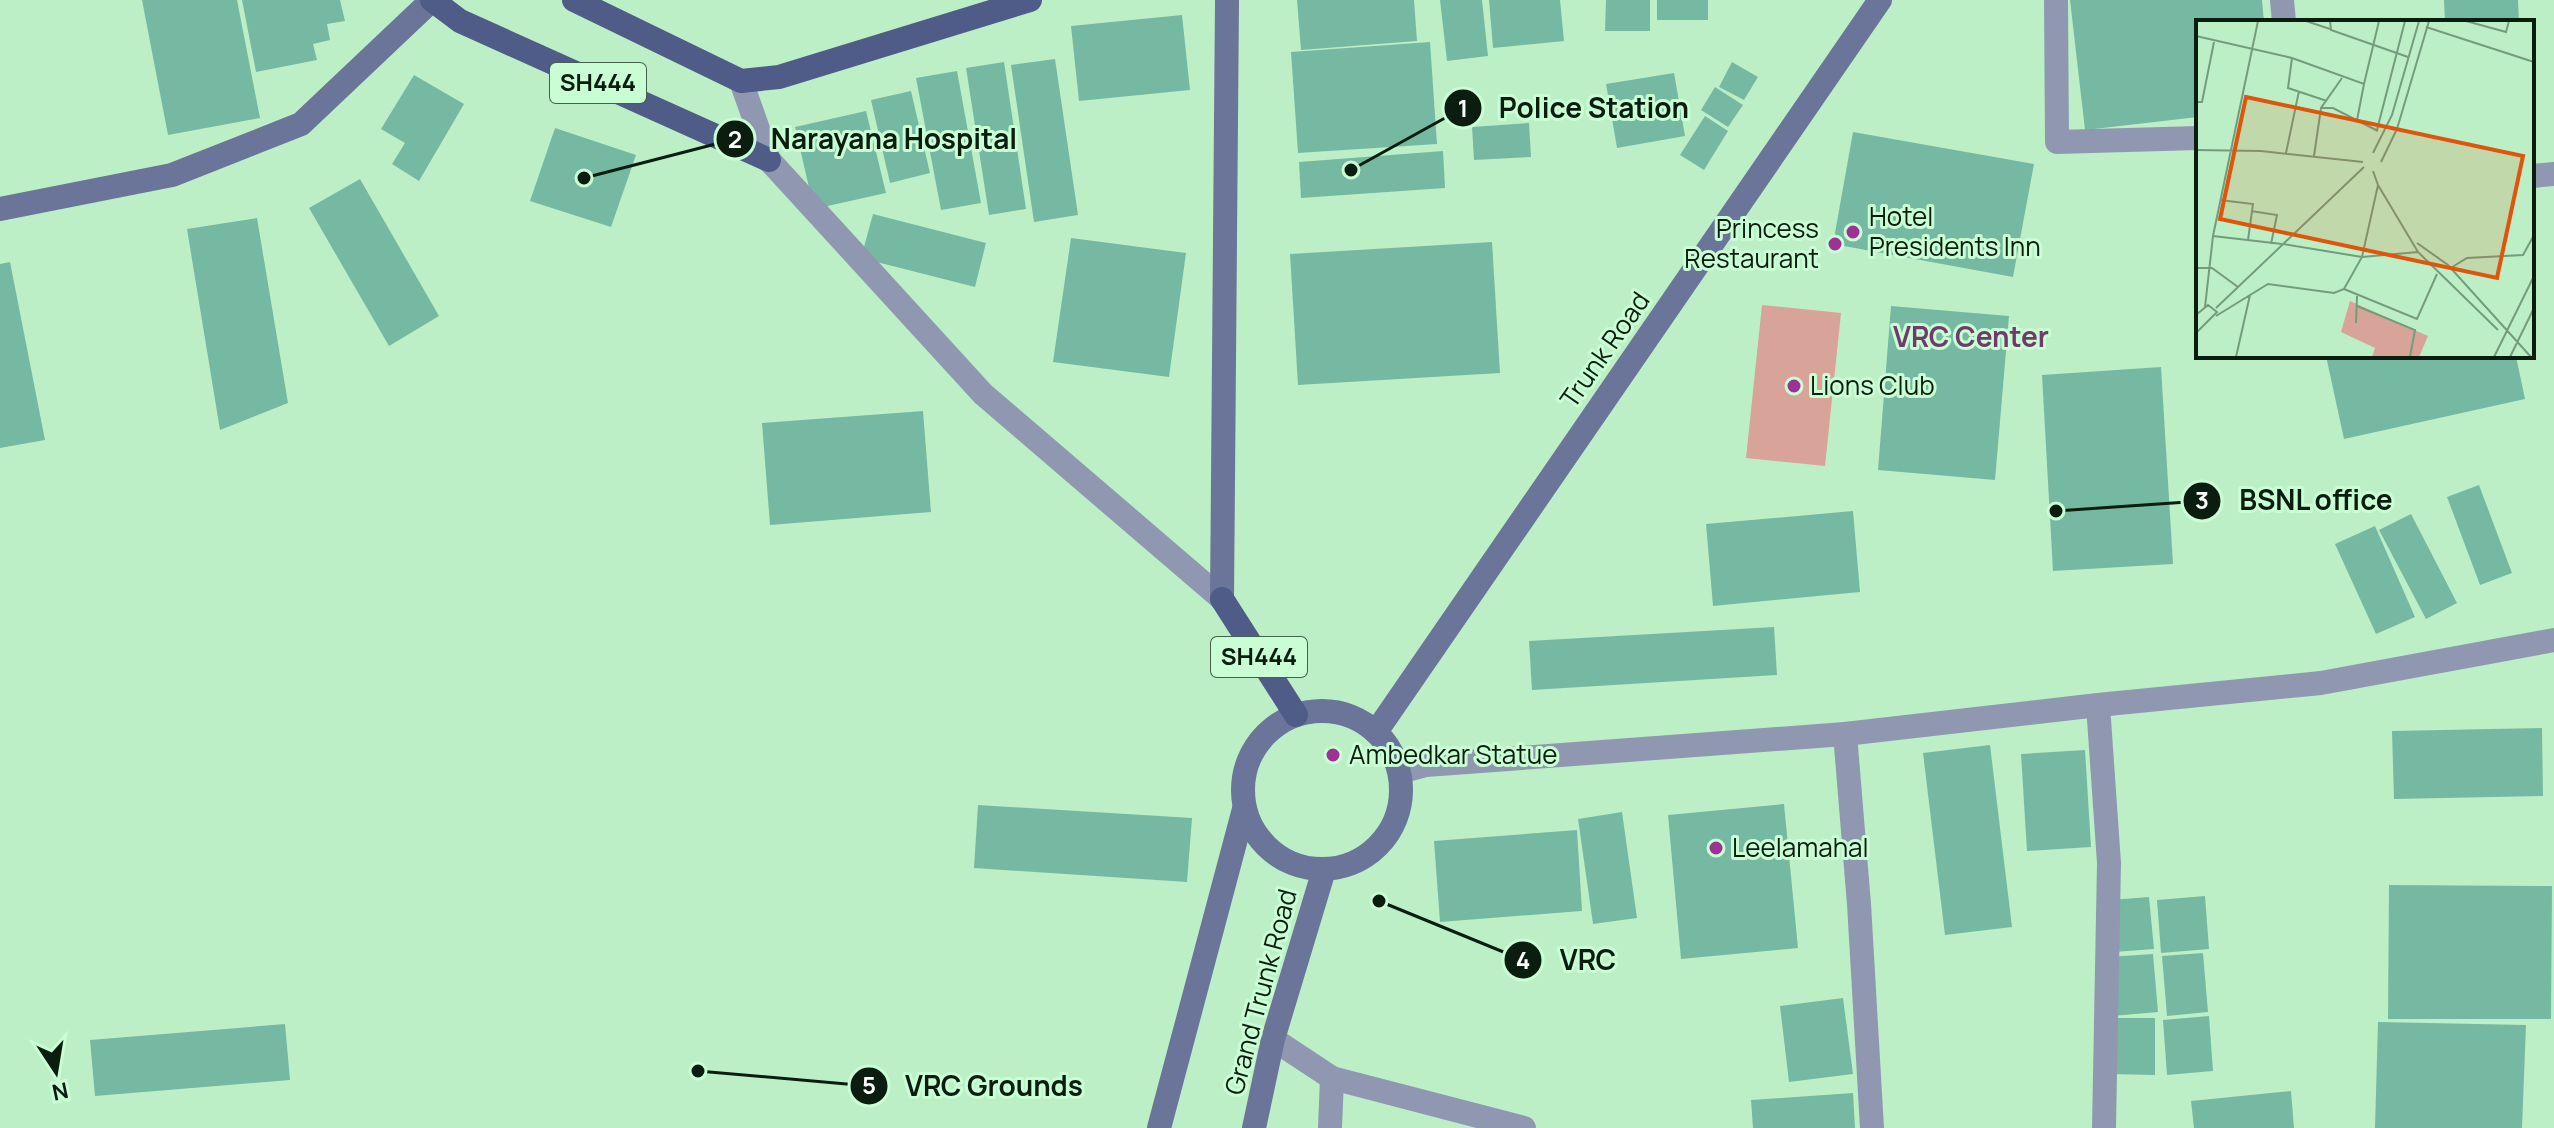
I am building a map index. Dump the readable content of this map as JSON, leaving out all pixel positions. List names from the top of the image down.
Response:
{
  "streets": {
    "main road": ["SH444", "Trunk Road", "Grand Trunk Road"]
  },
  "crossings": [
    ["SH444", "Trunk Road"],
    ["SH444", "Grand Trunk Road"],
    ["Trunk Road", "Grand Trunk Road"]
  ],
  "districts": ["VRC Center"],
  "places": [
    "Police Station",
    "Narayana Hospital",
    "Hotel Presidents Inn",
    "Princess Restaurant",
    "Lions Club",
    "BSNL office",
    "Ambedkar Statue",
    "Leelamahal",
    "VRC",
    "VRC Grounds"
  ],
  "north": "bottom"
}
